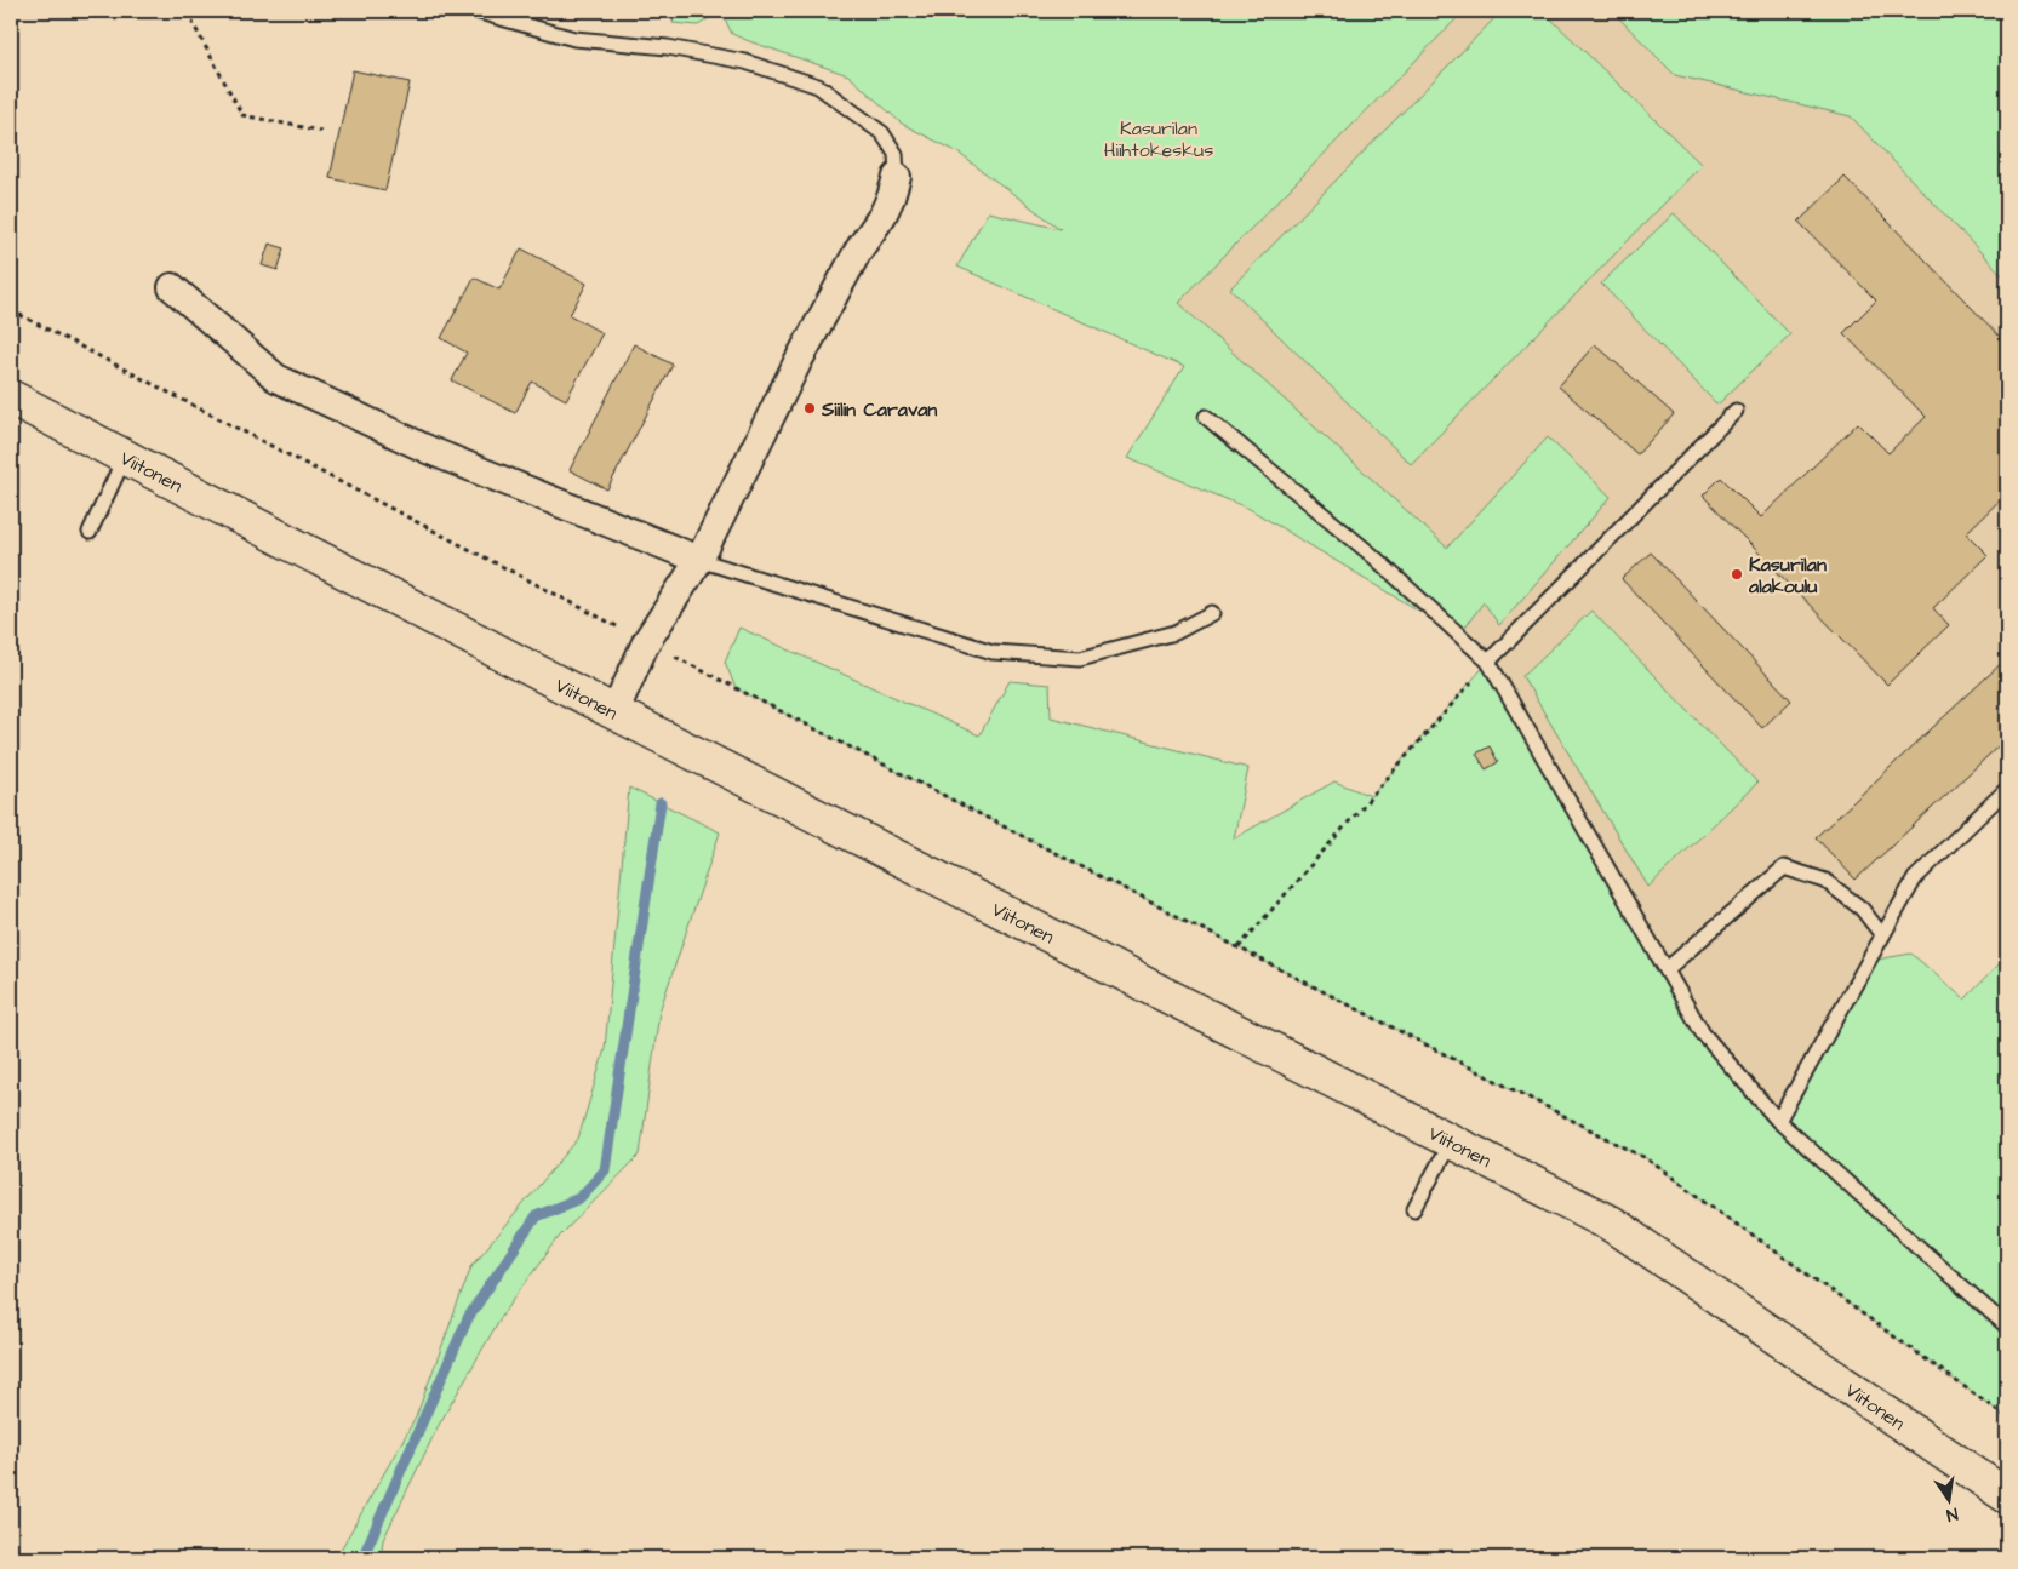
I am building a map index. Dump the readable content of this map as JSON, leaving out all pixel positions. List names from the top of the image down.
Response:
{
  "streets": {
    "main road": ["Viitonen"]
  },
  "parks": ["Kasurilan Hiihtokeskus"],
  "places": ["Siilin Caravan", "Kasurilan alakoulu"],
  "north": "bottom"
}
